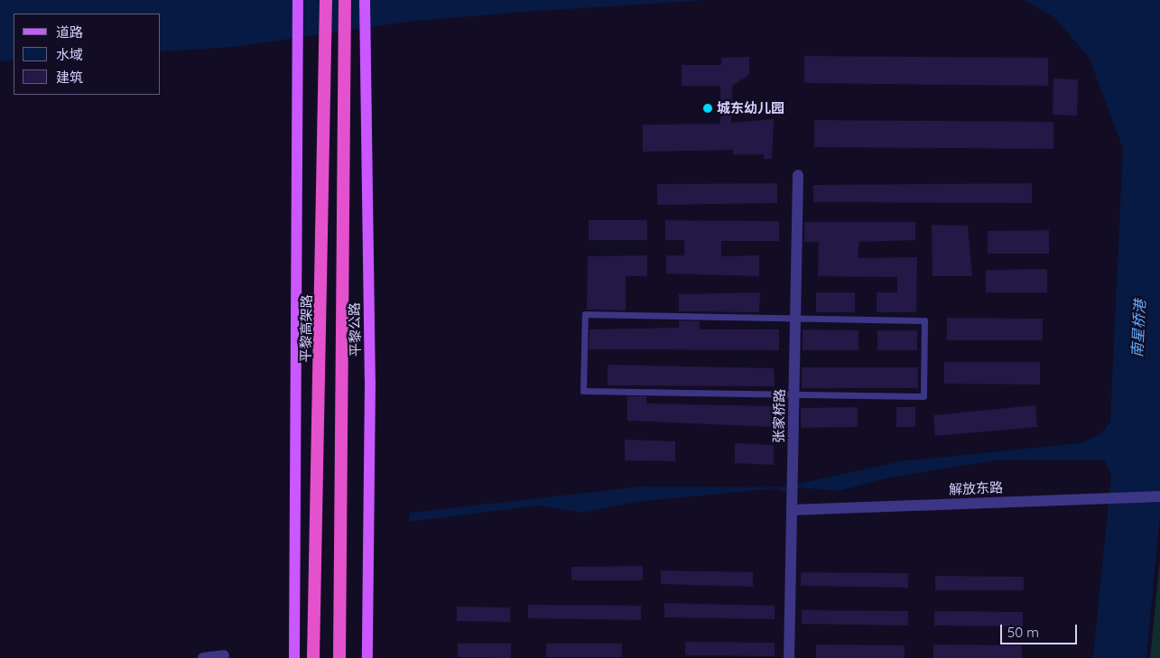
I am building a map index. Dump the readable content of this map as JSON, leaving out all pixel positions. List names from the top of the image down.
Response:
{
  "streets": {
    "highway": ["平黎高架路"],
    "main road": ["平黎公路"],
    "street": ["张家桥路", "解放东路"]
  },
  "crossings": [
    ["张家桥路", "解放东路"]
  ],
  "water": ["南星桥港"],
  "places": ["城东幼儿园"],
  "legend": ["道路", "水域", "建筑"],
  "scale_bar": "50 m"
}
